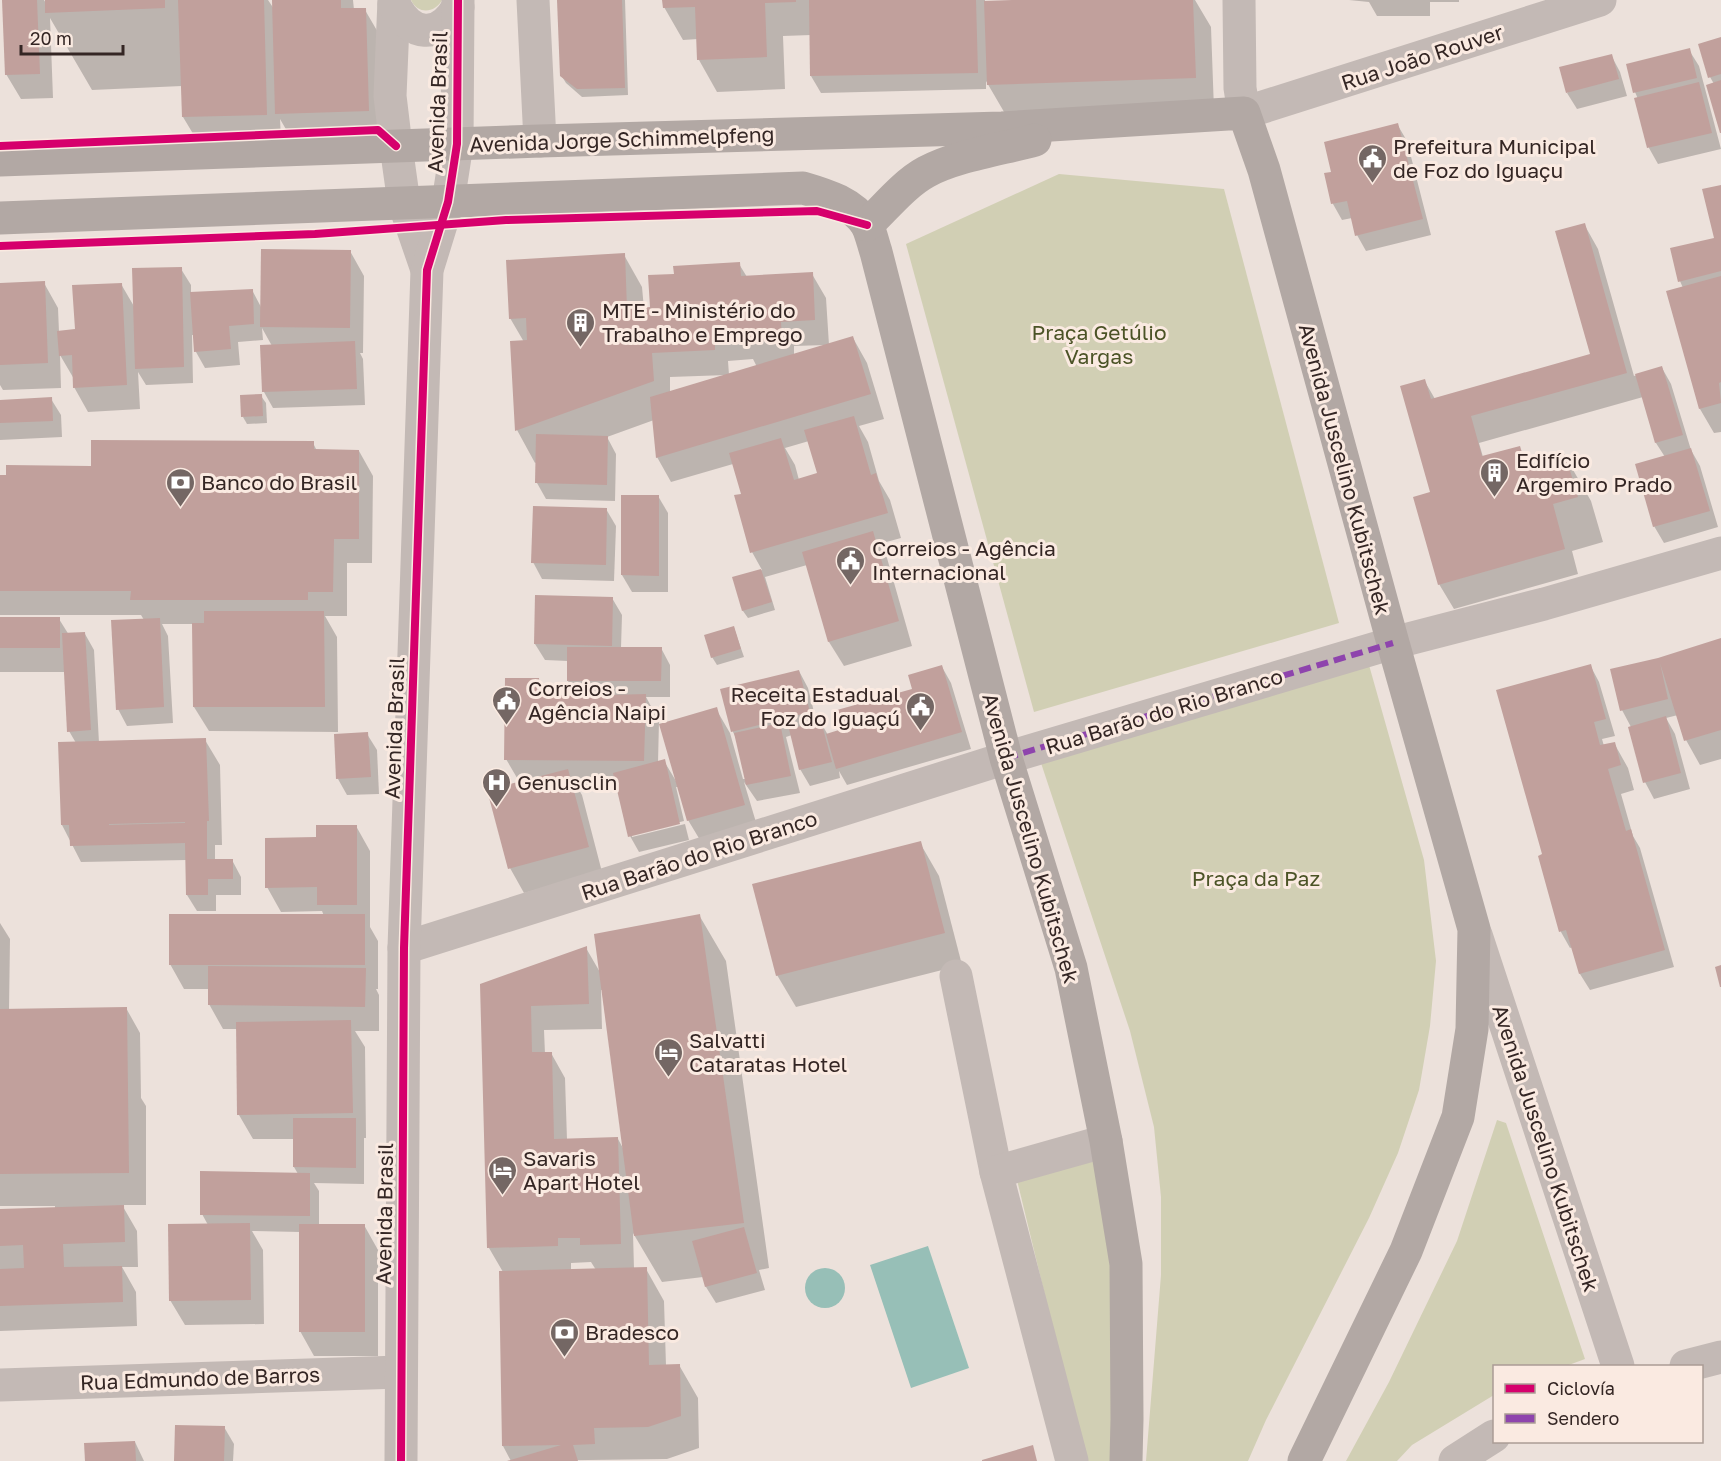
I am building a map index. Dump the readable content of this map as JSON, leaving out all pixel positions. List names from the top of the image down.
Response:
{
  "streets": {
    "main road": ["Avenida Jorge Schimmelpfeng", "Avenida Juscelino Kubitschek"],
    "street": [
      "Rua João Rouver",
      "Avenida Brasil",
      "Rua Barão do Rio Branco",
      "Rua Edmundo de Barros"
    ]
  },
  "crossings": [
    ["Rua João Rouver", "Avenida Jorge Schimmelpfeng"],
    ["Rua João Rouver", "Avenida Juscelino Kubitschek"],
    ["Avenida Brasil", "Avenida Jorge Schimmelpfeng"],
    ["Avenida Brasil", "Rua Barão do Rio Branco"],
    ["Avenida Brasil", "Rua Edmundo de Barros"],
    ["Avenida Jorge Schimmelpfeng", "Avenida Juscelino Kubitschek"],
    ["Avenida Juscelino Kubitschek", "Rua Barão do Rio Branco"]
  ],
  "parks": ["Praça Getúlio Vargas", "Praça da Paz"],
  "places": {
    "public building": [
      "Prefeitura Municipal de Foz do Iguaçu",
      "Correios - Agência Internacional",
      "Correios - Agência Naipi",
      "Receita Estadual Foz do Iguaçú"
    ],
    "building": ["MTE - Ministério do Trabalho e Emprego", "Edifício Argemiro Prado"],
    "bank": ["Banco do Brasil", "Bradesco"],
    "hospital": ["Genusclin"],
    "hotel": ["Salvatti Cataratas Hotel", "Savaris Apart Hotel"]
  },
  "legend": ["Ciclovía", "Sendero"],
  "scale_bar": "20 m"
}
